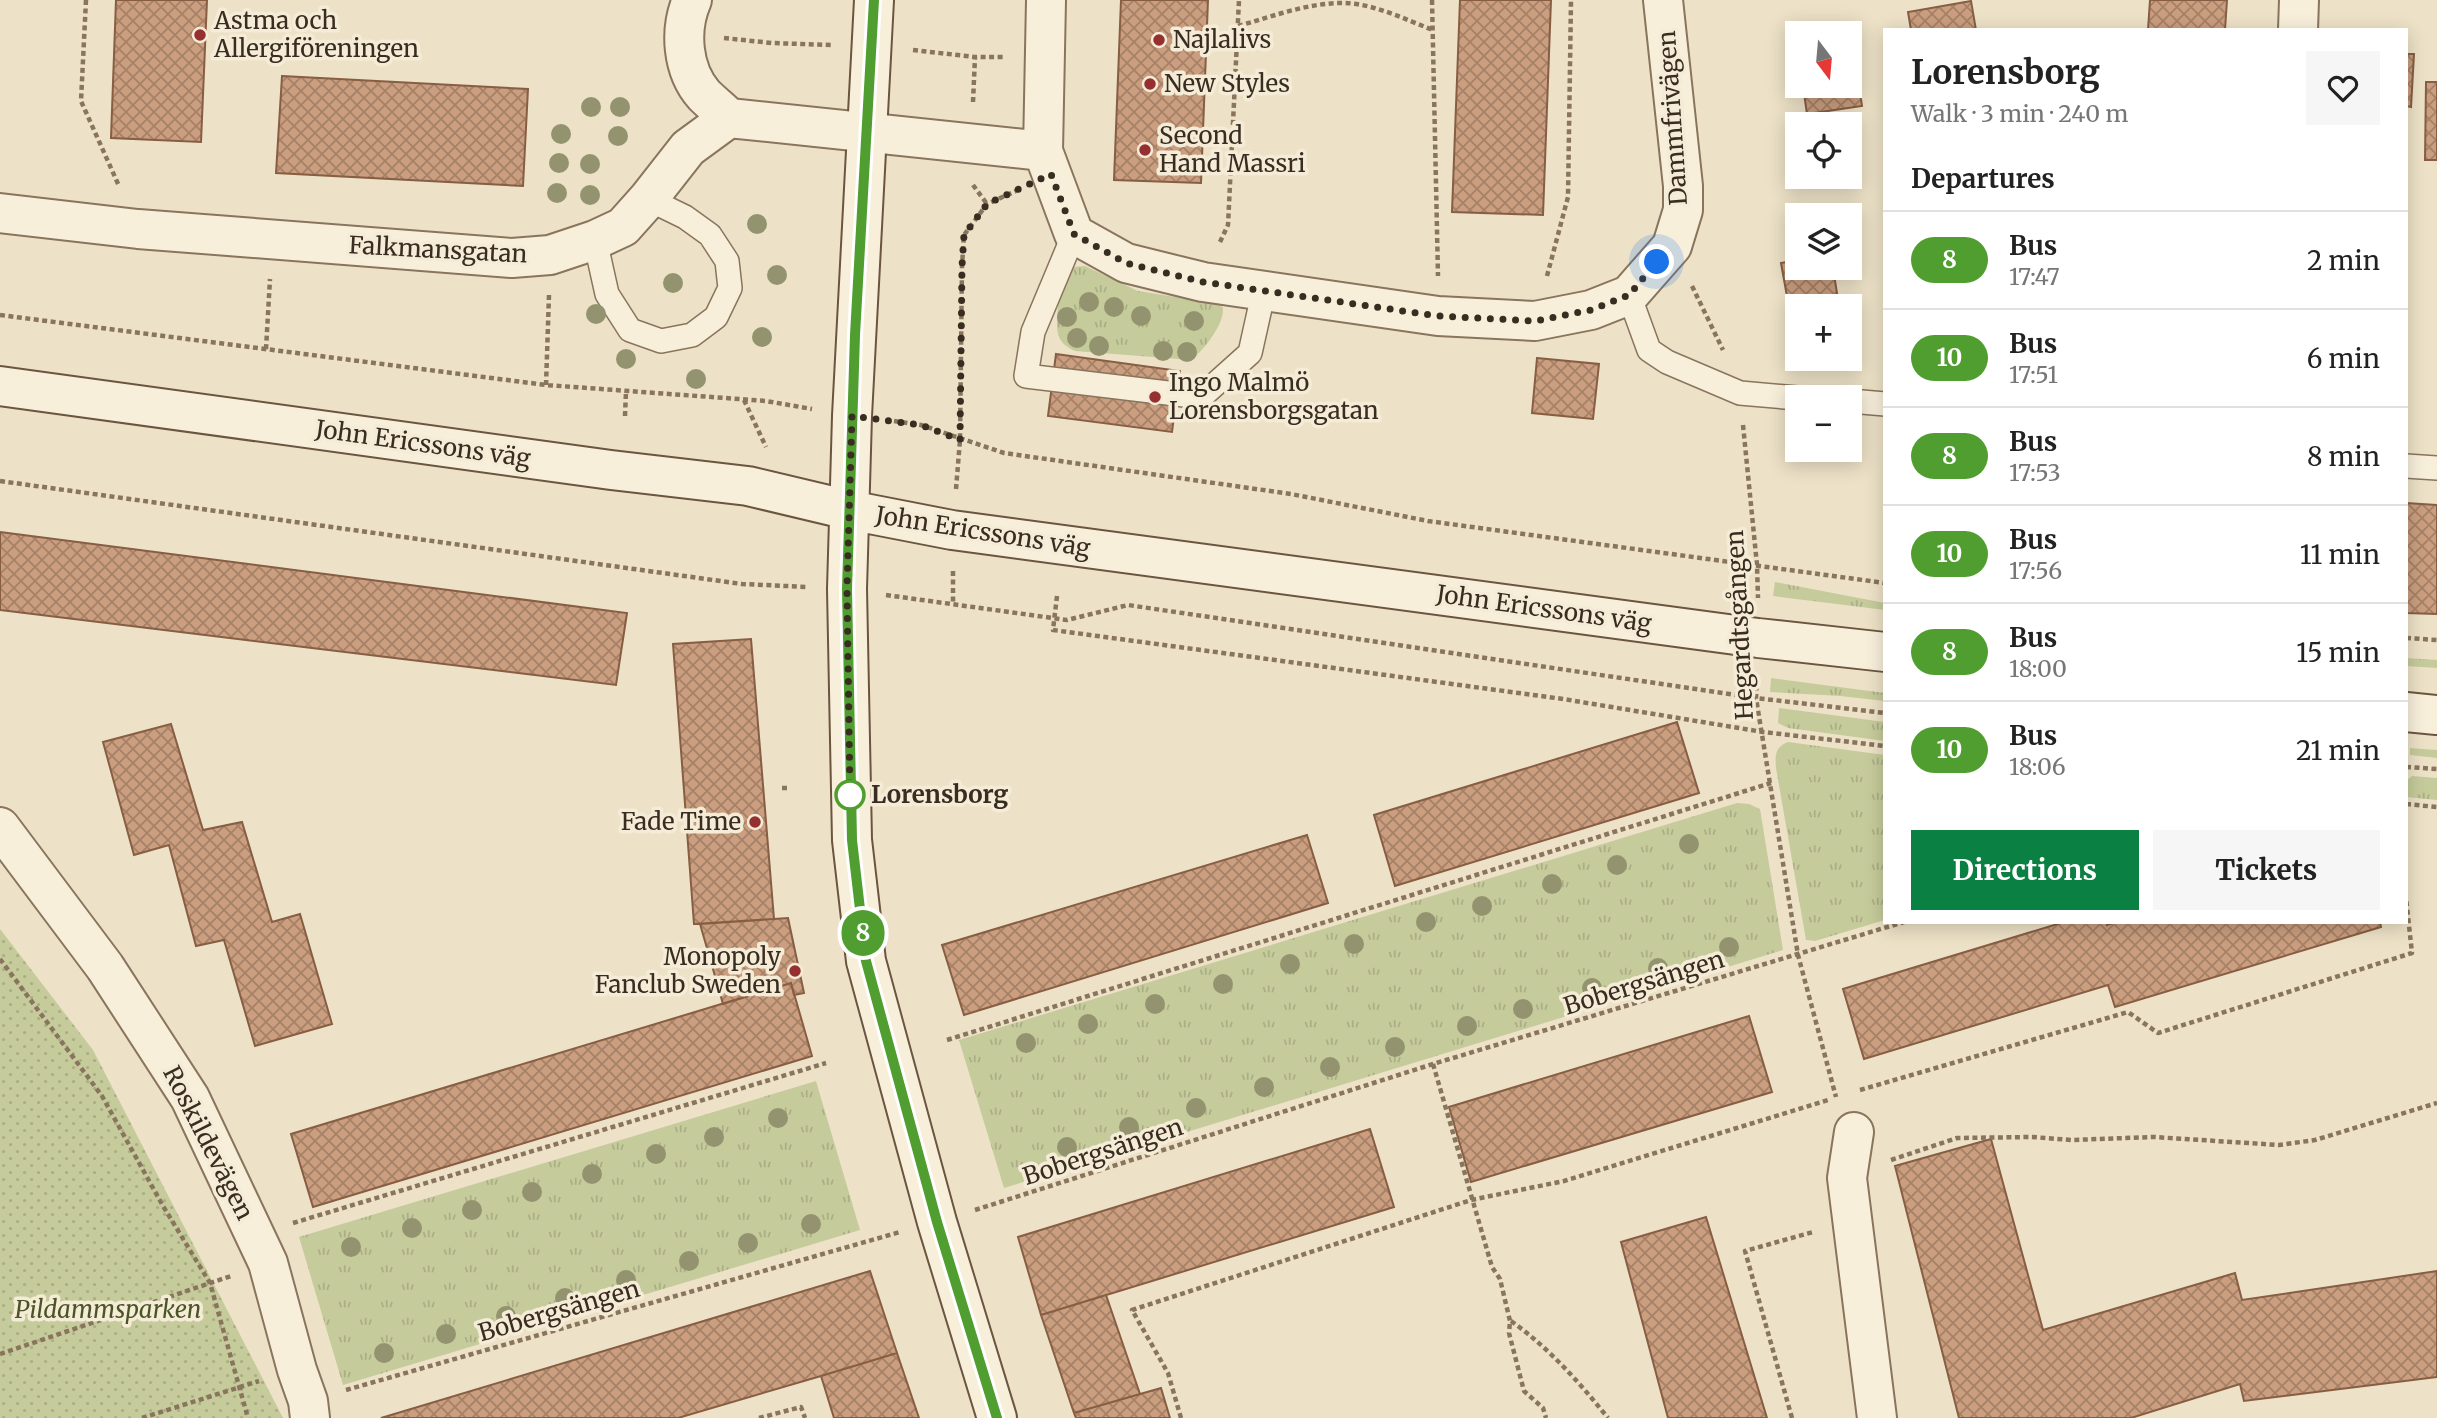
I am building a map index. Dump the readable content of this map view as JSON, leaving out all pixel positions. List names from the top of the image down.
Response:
{
  "streets": {
    "street": [
      "Dammfrivägen",
      "Falkmansgatan",
      "John Ericssons väg",
      "Roskildevägen"
    ],
    "path": ["Hegardtsgången", "Bobergsängen"]
  },
  "crossings": [
    ["Dammfrivägen", "Hegardtsgången"],
    ["John Ericssons väg", "Hegardtsgången"],
    ["Hegardtsgången", "Bobergsängen"],
    ["Bobergsängen", "Roskildevägen"]
  ],
  "parks": ["Pildammsparken"],
  "places": [
    "Astma och Allergiföreningen",
    "Najlalivs",
    "New Styles",
    "Second Hand Massri",
    "Ingo Malmö Lorensborgsgatan",
    "Lorensborg",
    "Fade Time",
    "Monopoly Fanclub Sweden"
  ],
  "lines": ["bus line 8"],
  "north": "bottom",
  "page": {
    "on_map": "8",
    "map_buttons": ["+", "−"],
    "heading": [
      ["Lorensborg", "Walk · 3 min · 240 m"],
      "Departures"
    ],
    "list": [
      {
        "mark": "8",
        "name": "Bus",
        "note": "17:47",
        "value": "2 min"
      },
      {
        "mark": "10",
        "name": "Bus",
        "note": "17:51",
        "value": "6 min"
      },
      {
        "mark": "8",
        "name": "Bus",
        "note": "17:53",
        "value": "8 min"
      },
      {
        "mark": "10",
        "name": "Bus",
        "note": "17:56",
        "value": "11 min"
      },
      {
        "mark": "8",
        "name": "Bus",
        "note": "18:00",
        "value": "15 min"
      },
      {
        "mark": "10",
        "name": "Bus",
        "note": "18:06",
        "value": "21 min"
      }
    ],
    "buttons": ["Directions", "Tickets"]
  }
}
